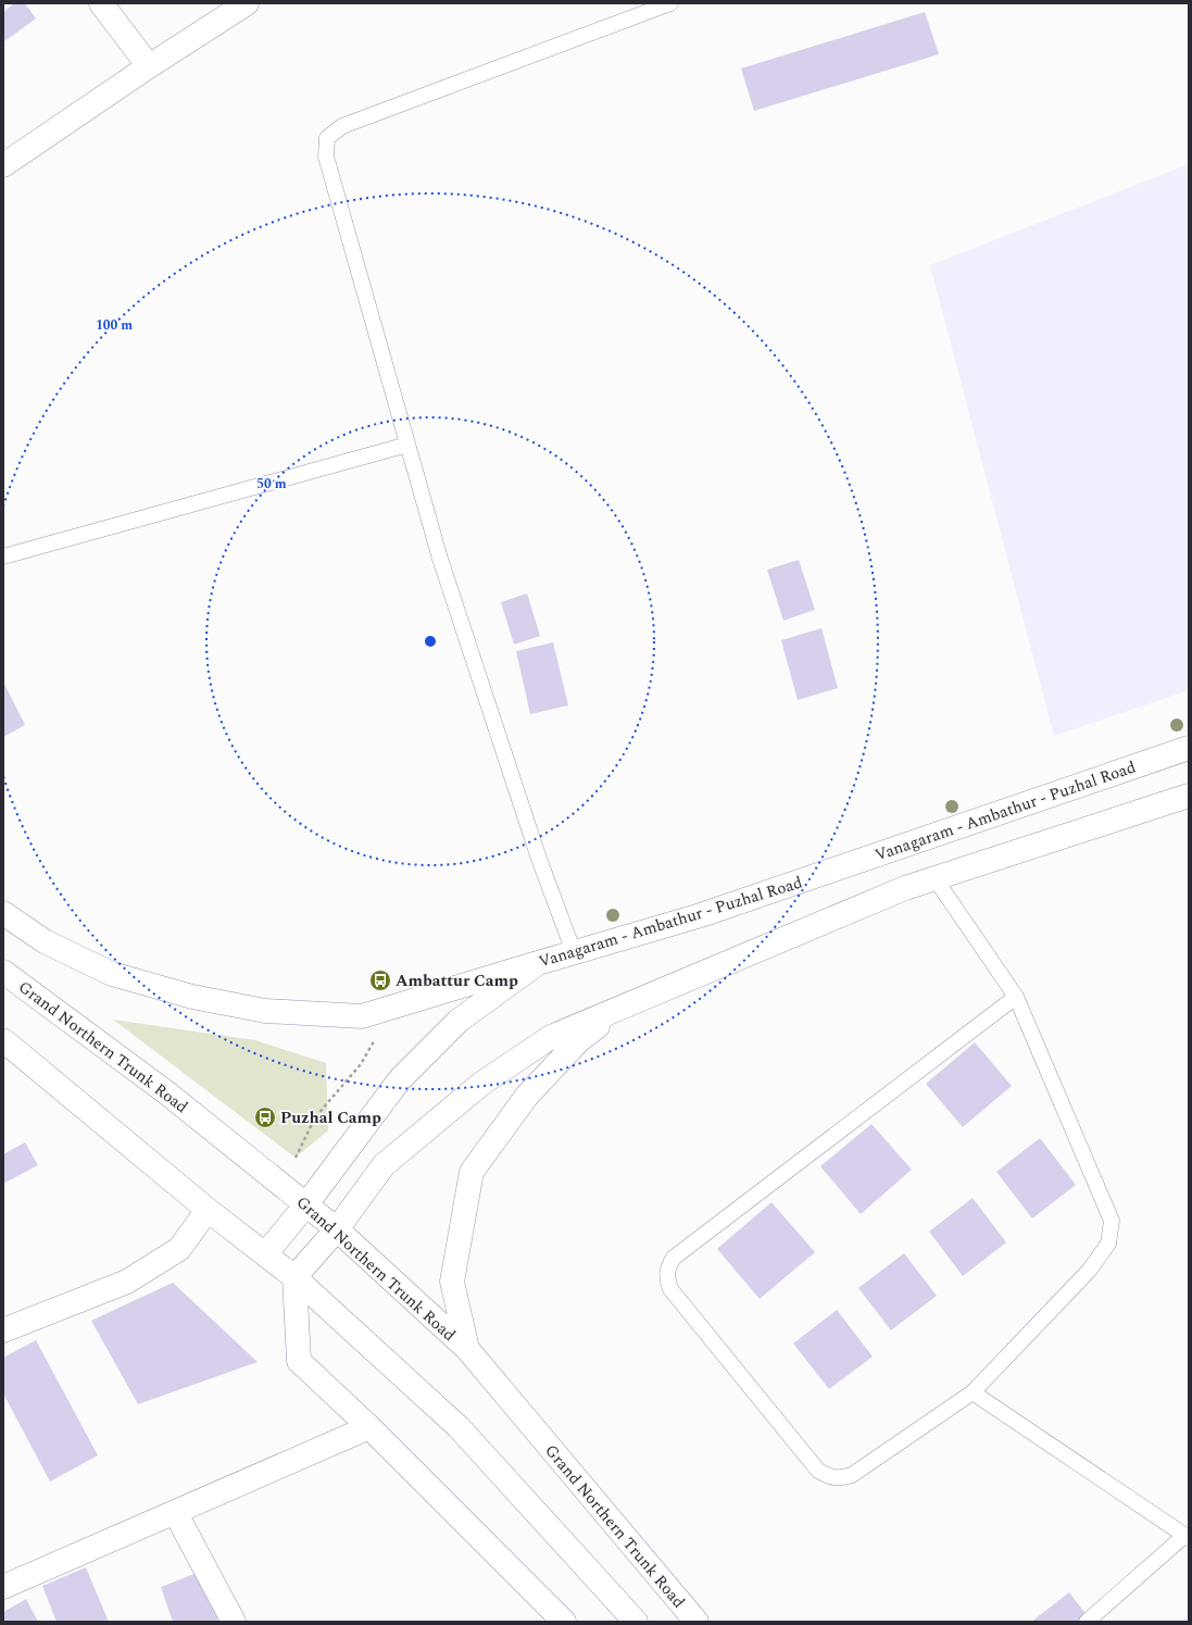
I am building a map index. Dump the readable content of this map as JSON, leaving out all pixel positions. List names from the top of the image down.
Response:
{
  "streets": {
    "main road": ["Vanagaram - Ambathur - Puzhal Road", "Grand Northern Trunk Road"]
  },
  "places": {
    "bus stop": ["Ambattur Camp", "Puzhal Camp"]
  },
  "rings": ["100 m", "50 m"]
}
